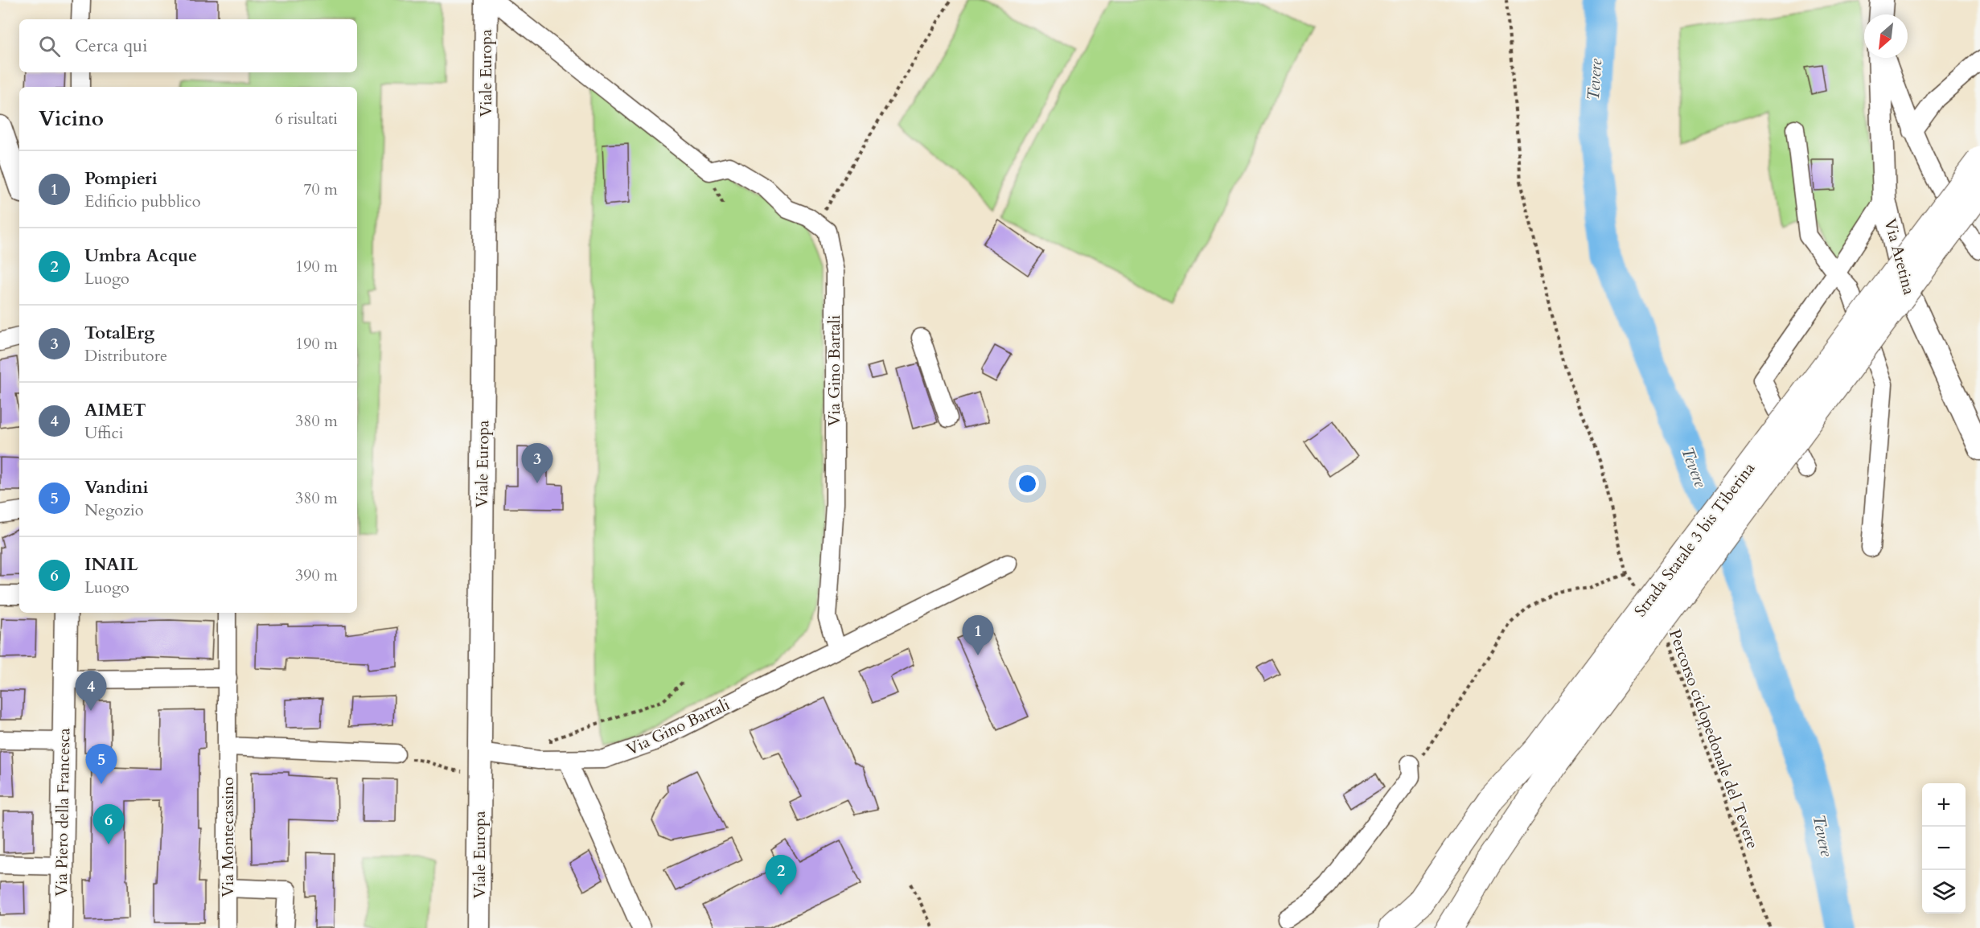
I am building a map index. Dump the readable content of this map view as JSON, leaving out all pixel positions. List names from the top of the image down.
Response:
{
  "streets": {
    "highway": ["Strada Statale 3 bis Tiberina"],
    "main road": ["Viale Europa", "Via Aretina", "Via Piero della Francesca"],
    "street": ["Via Gino Bartali", "Via Montecassino"],
    "path": ["Percorso ciclopedonale del Tevere"]
  },
  "crossings": [
    ["Viale Europa", "Via Gino Bartali"]
  ],
  "water": ["Tevere"],
  "north": "bottom left",
  "page": {
    "search": "Cerca qui",
    "heading": ["Vicino", "6 risultati"],
    "list": [
      {
        "mark": "1",
        "name": "Pompieri",
        "note": "Edificio pubblico",
        "value": "70 m"
      },
      {
        "mark": "2",
        "name": "Umbra Acque",
        "note": "Luogo",
        "value": "190 m"
      },
      {
        "mark": "3",
        "name": "TotalErg",
        "note": "Distributore",
        "value": "190 m"
      },
      {
        "mark": "4",
        "name": "AIMET",
        "note": "Uffici",
        "value": "380 m"
      },
      {
        "mark": "5",
        "name": "Vandini",
        "note": "Negozio",
        "value": "380 m"
      },
      {
        "mark": "6",
        "name": "INAIL",
        "note": "Luogo",
        "value": "390 m"
      }
    ],
    "pins": [
      "3",
      "1",
      "4",
      "5",
      "6",
      "2"
    ],
    "map_buttons": ["+", "−"]
  }
}
